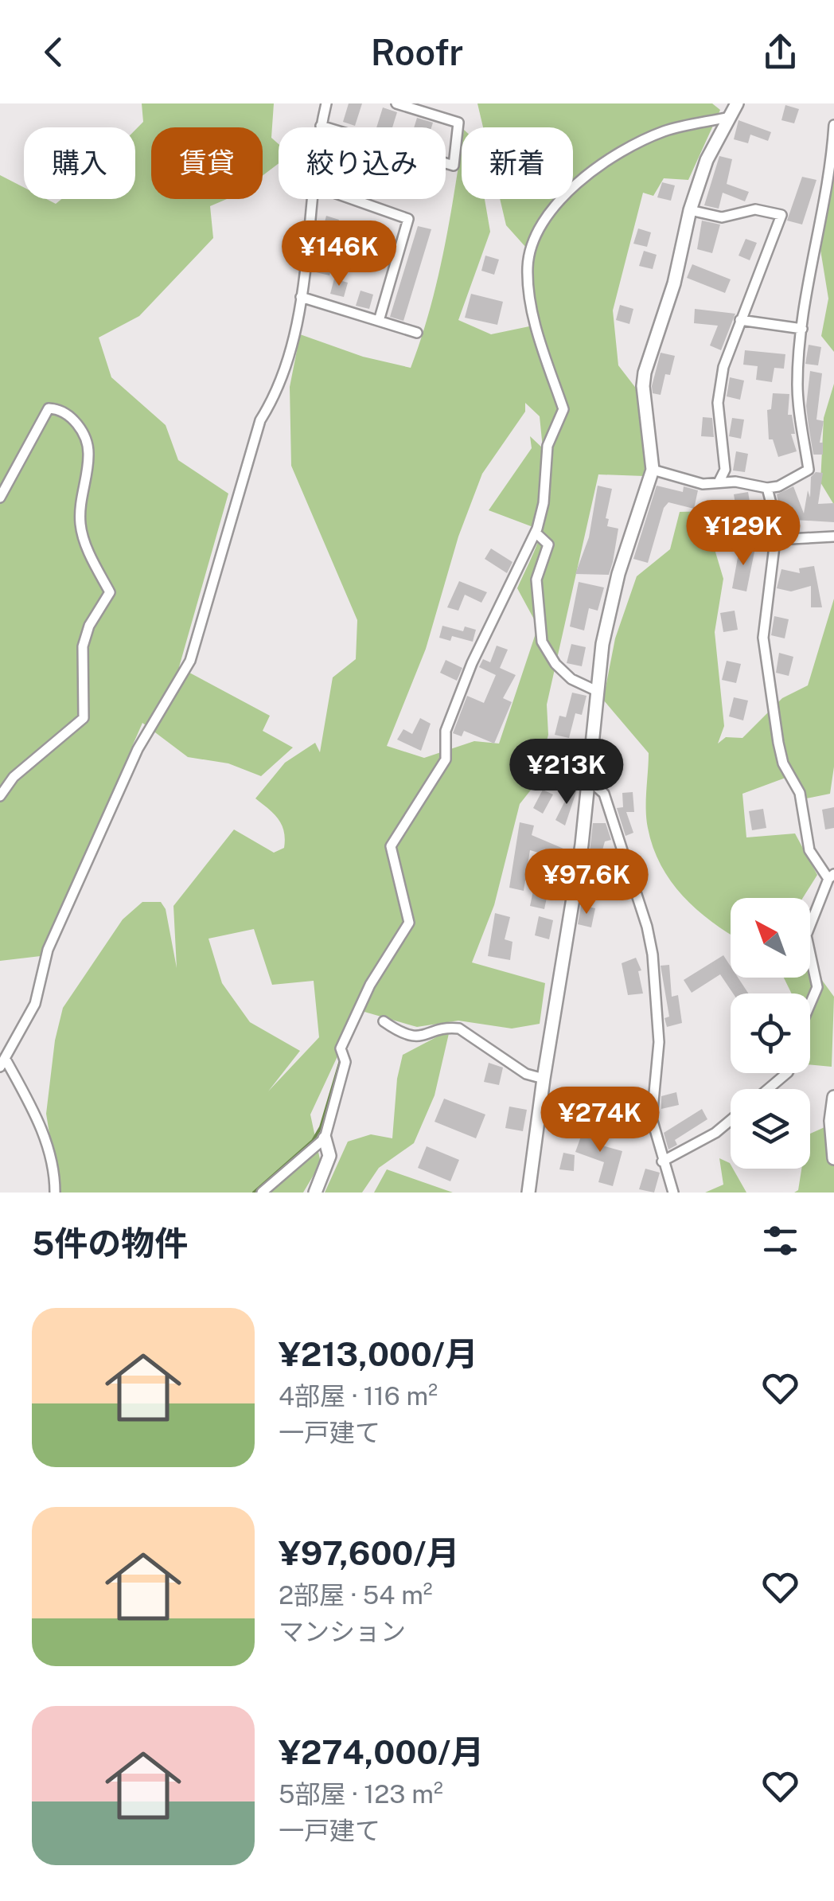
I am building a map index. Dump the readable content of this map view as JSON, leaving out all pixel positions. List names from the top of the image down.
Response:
{
  "north": "top left",
  "page": {
    "header": "Roofr",
    "chip": [
      "購入",
      "賃貸",
      "絞り込み",
      "新着"
    ],
    "price": [
      "¥146K",
      "¥129K",
      "¥213K",
      "¥97.6K",
      "¥274K"
    ],
    "heading": "5件の物件",
    "list": [
      {
        "name": "¥213,000/月",
        "note": "4部屋 · 116 m² · 一戸建て"
      },
      {
        "name": "¥97,600/月",
        "note": "2部屋 · 54 m² · マンション"
      },
      {
        "name": "¥274,000/月",
        "note": "5部屋 · 123 m² · 一戸建て"
      }
    ]
  }
}
